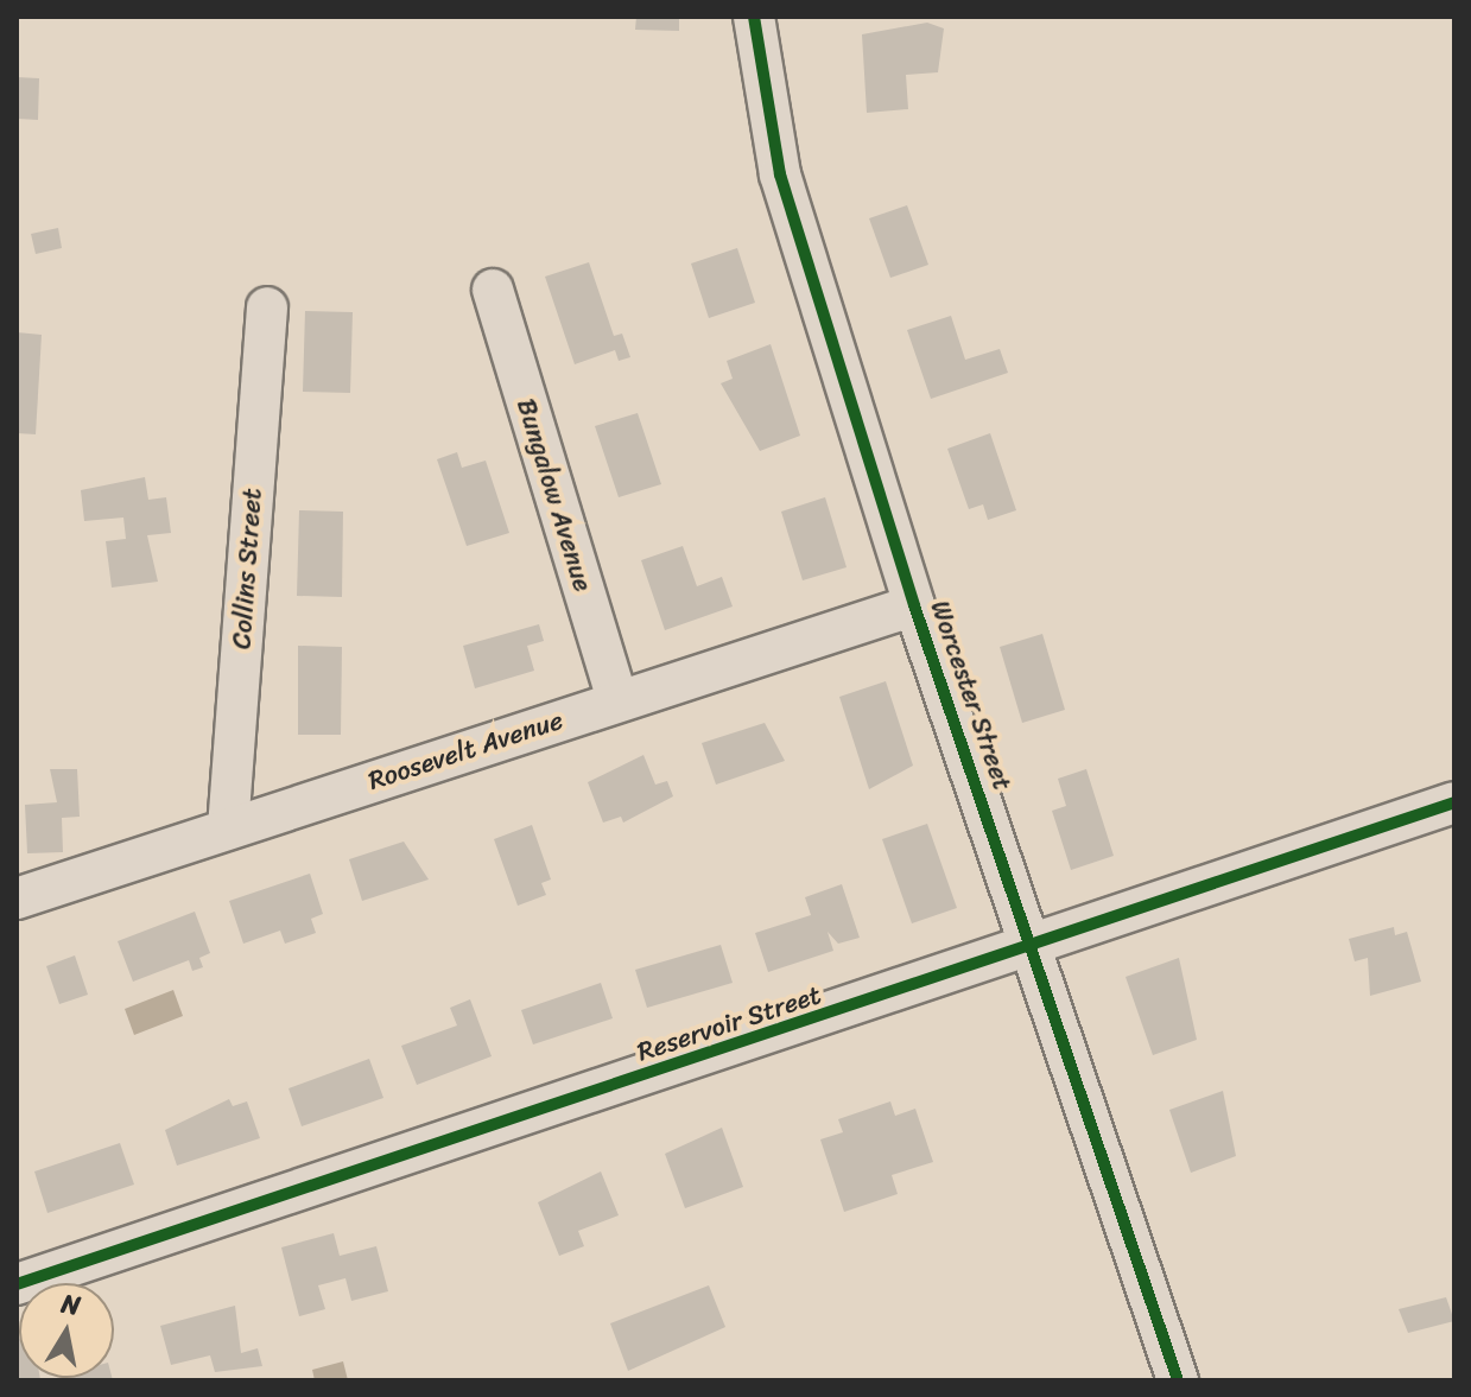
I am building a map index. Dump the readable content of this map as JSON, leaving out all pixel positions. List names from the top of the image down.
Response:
{
  "streets": {
    "street": [
      "Bungalow Avenue",
      "Collins Street",
      "Worcester Street",
      "Roosevelt Avenue",
      "Reservoir Street"
    ]
  },
  "crossings": [
    ["Bungalow Avenue", "Roosevelt Avenue"],
    ["Collins Street", "Roosevelt Avenue"],
    ["Worcester Street", "Roosevelt Avenue"],
    ["Worcester Street", "Reservoir Street"]
  ],
  "north": "top"
}
